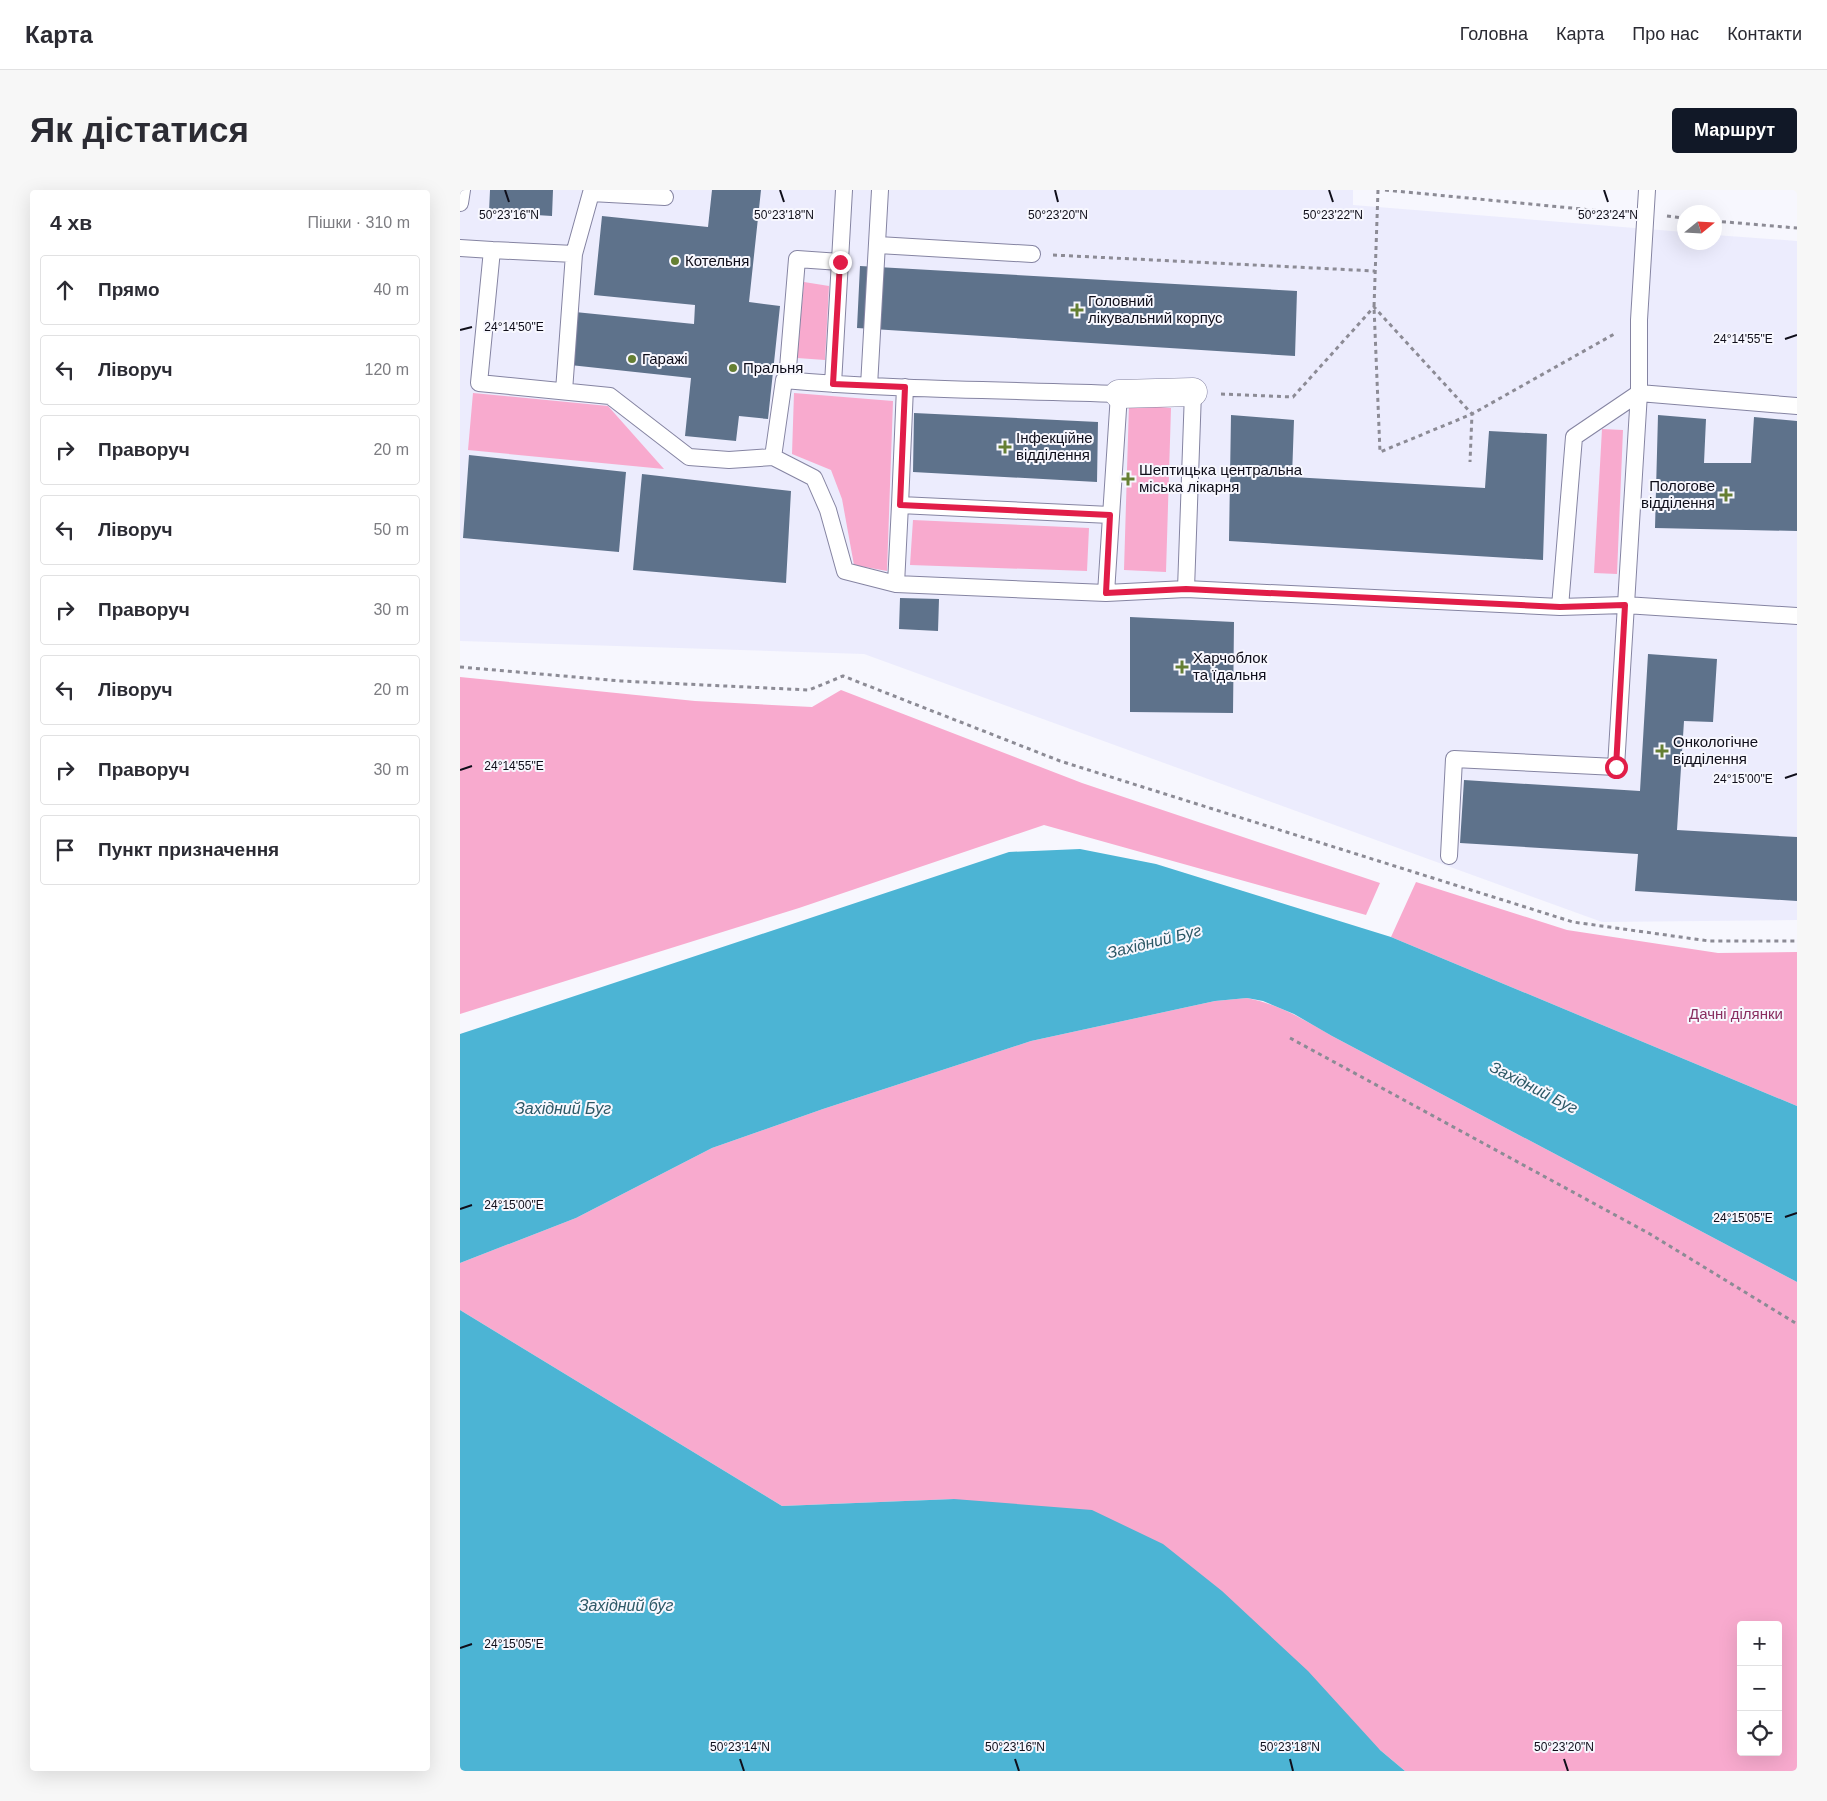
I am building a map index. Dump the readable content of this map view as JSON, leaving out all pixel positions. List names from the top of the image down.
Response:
{
  "water": ["Західний Буг", "Західний буг"],
  "parks": ["Дачні ділянки"],
  "places": {
    "other": ["Котельня", "Гаражі", "Пральня"],
    "health": [
      "Головний лікувальний корпус",
      "Інфекційне відділення",
      "Шептицька центральна міська лікарня",
      "Пологове відділення",
      "Харчоблок та їдальня",
      "Онкологічне відділення"
    ]
  },
  "north": "right",
  "page": {
    "header": "Карта",
    "nav": [
      "Головна",
      "Карта",
      "Про нас",
      "Контакти"
    ],
    "buttons": "Маршрут",
    "title": "Як дістатися",
    "heading": ["4 хв", "Пішки · 310 m"],
    "list": [
      ["Прямо", "40 m"],
      ["Ліворуч", "120 m"],
      ["Праворуч", "20 m"],
      ["Ліворуч", "50 m"],
      ["Праворуч", "30 m"],
      ["Ліворуч", "20 m"],
      ["Праворуч", "30 m"],
      "Пункт призначення"
    ],
    "map_buttons": ["+", "−"]
  },
  "coordinates": [
    "50°23'16\"N",
    "50°23'18\"N",
    "50°23'20\"N",
    "50°23'22\"N",
    "50°23'24\"N",
    "24°14'50\"E",
    "24°14'55\"E",
    "24°15'00\"E",
    "24°15'05\"E",
    "50°23'14\"N"
  ]
}
